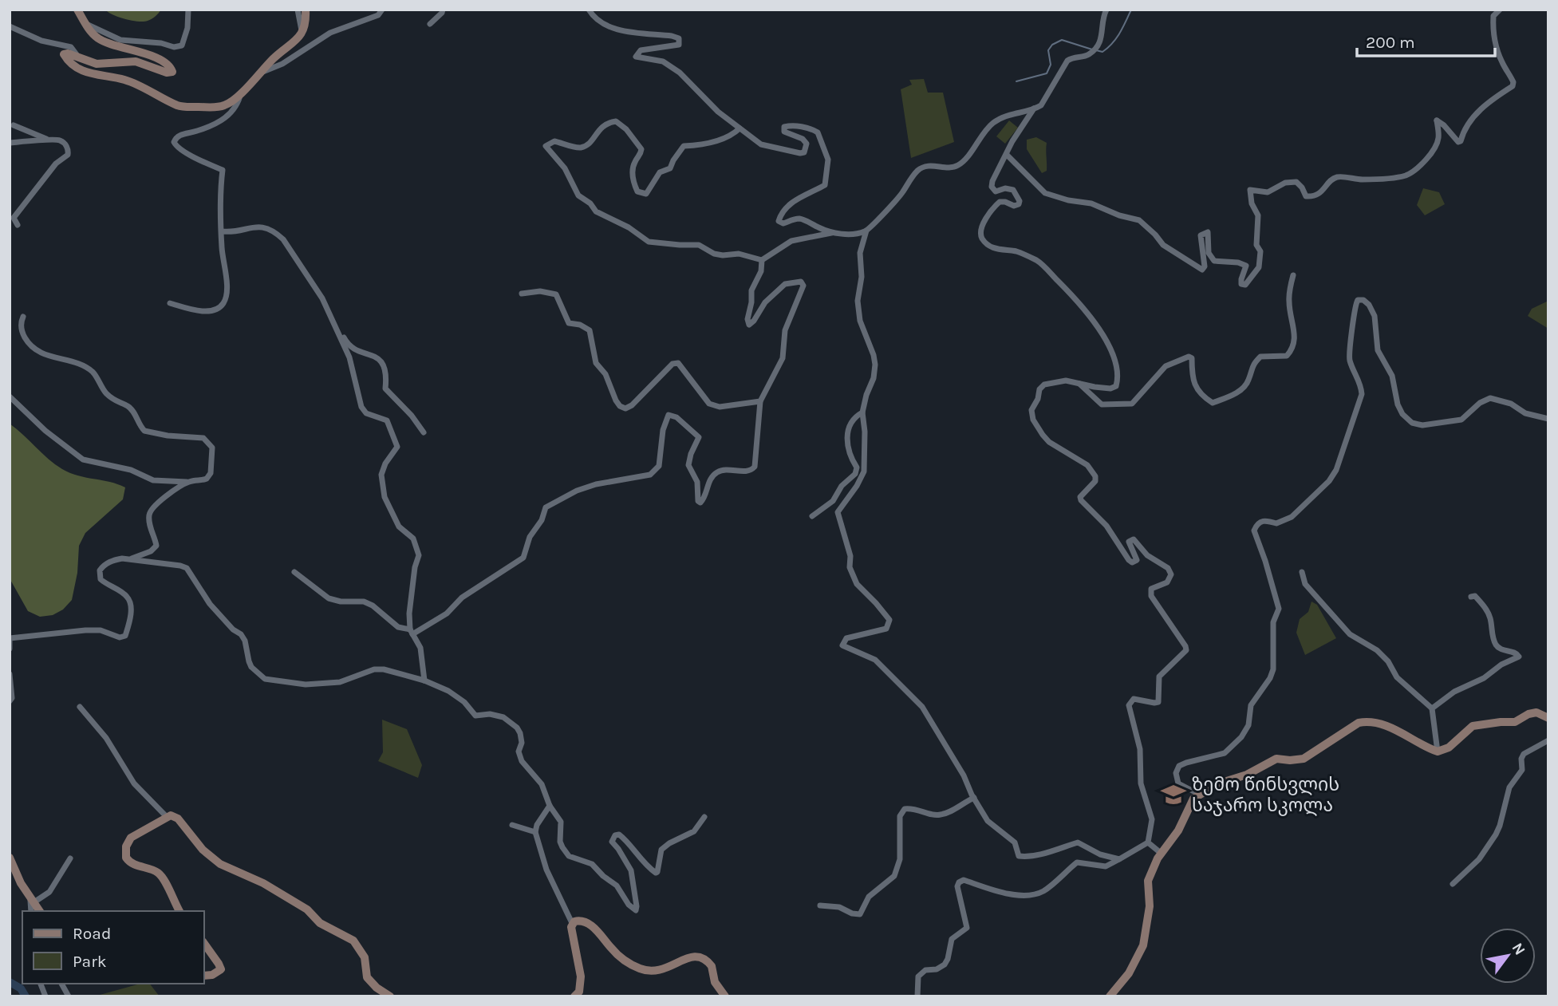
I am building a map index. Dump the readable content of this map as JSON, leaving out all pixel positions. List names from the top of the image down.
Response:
{
  "places": {
    "school or university": ["ზემო წინსვლის საჯარო სკოლა"]
  },
  "legend": ["Road", "Park"],
  "scale_bar": "200 m",
  "north": "top right"
}
